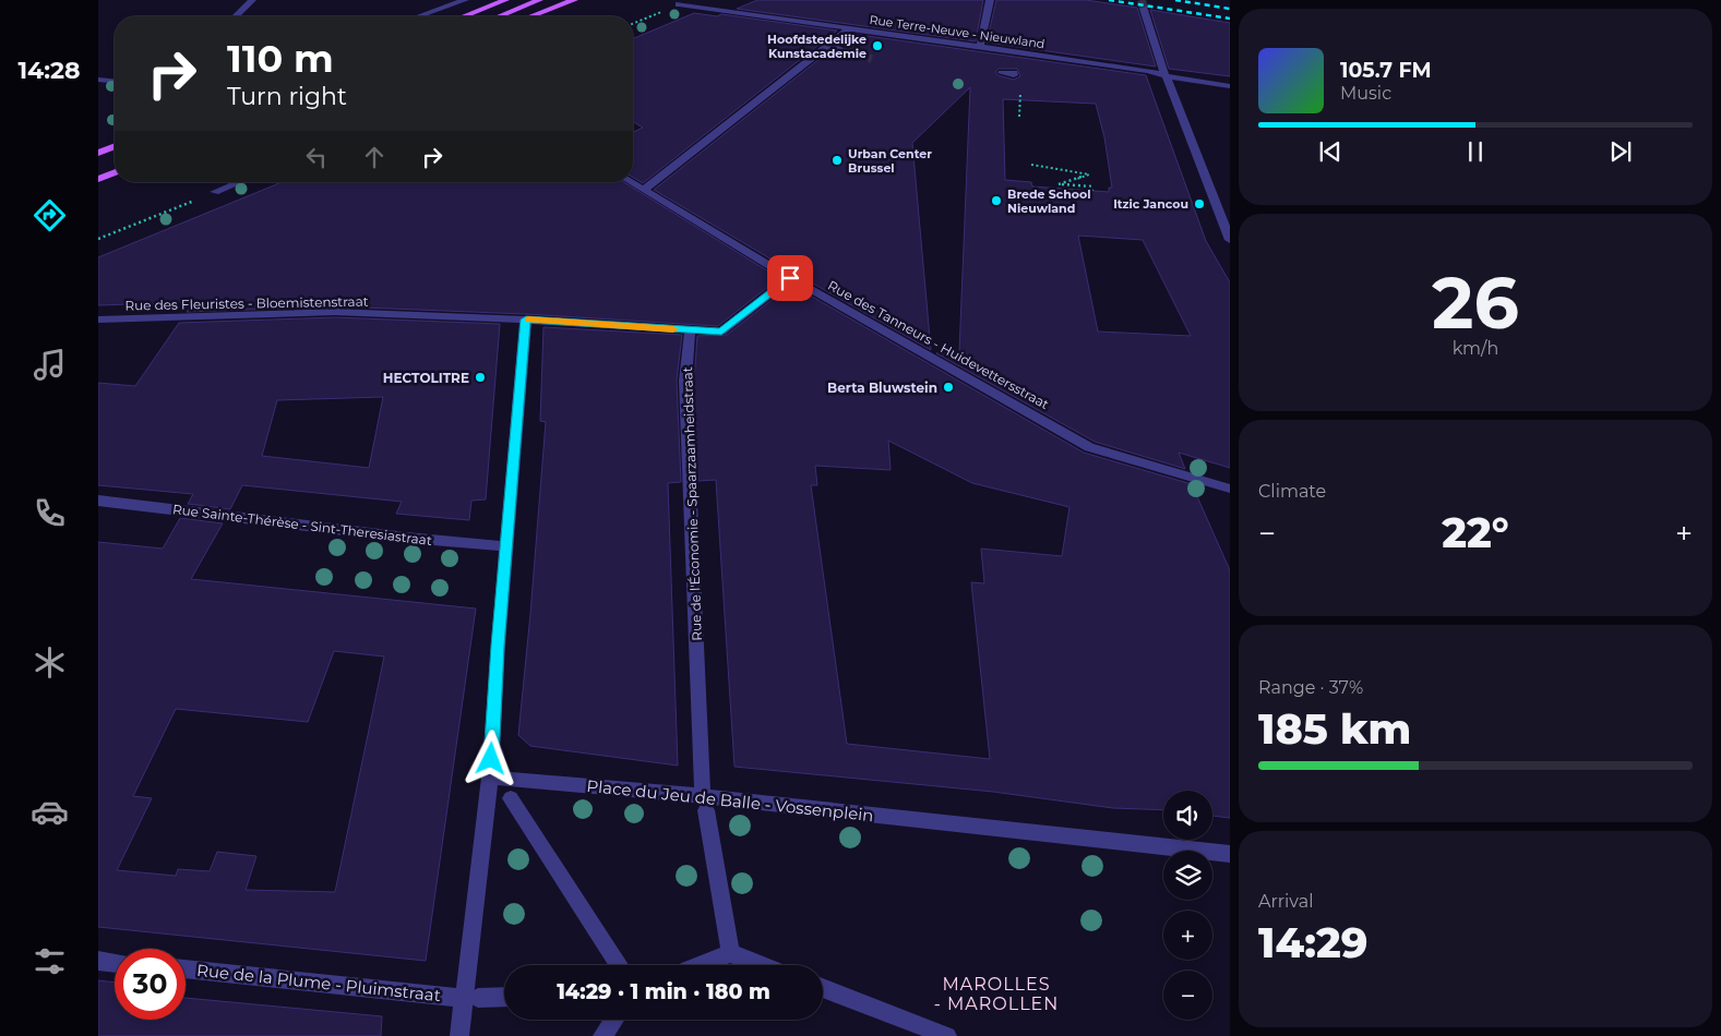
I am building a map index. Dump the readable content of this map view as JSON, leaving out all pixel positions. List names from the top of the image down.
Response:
{
  "streets": {
    "street": [
      "Rue Terre-Neuve - Nieuwland",
      "Rue des Fleuristes - Bloemistenstraat",
      "Rue des Tanneurs - Huidevettersstraat",
      "Rue de l'Économie - Spaarzaamheidstraat",
      "Rue Sainte-Thérèse - Sint-Theresiastraat",
      "Place du Jeu de Balle - Vossenplein",
      "Rue de la Plume - Pluimstraat"
    ]
  },
  "crossings": [
    ["Rue des Fleuristes - Bloemistenstraat", "Rue de l'Économie - Spaarzaamheidstraat"],
    ["Rue de l'Économie - Spaarzaamheidstraat", "Place du Jeu de Balle - Vossenplein"]
  ],
  "districts": ["MAROLLES - MAROLLEN"],
  "places": [
    "Hoofdstedelijke Kunstacademie",
    "Urban Center Brussel",
    "Brede School Nieuwland",
    "Itzic Jancou",
    "HECTOLITRE",
    "Berta Bluwstein"
  ],
  "page": {
    "tabs": "14:28",
    "turn": ["110 m", "Turn right"],
    "song": ["105.7 FM", "Music"],
    "tile": [
      ["26", "km/h"],
      "Climate",
      ["Range · 37%", "185 km"],
      ["Arrival", "14:29"]
    ],
    "heat": ["−", "22°", "+"],
    "map_buttons": ["+", "−"],
    "limit": "30",
    "trip": "14:29 · 1 min · 180 m"
  }
}
